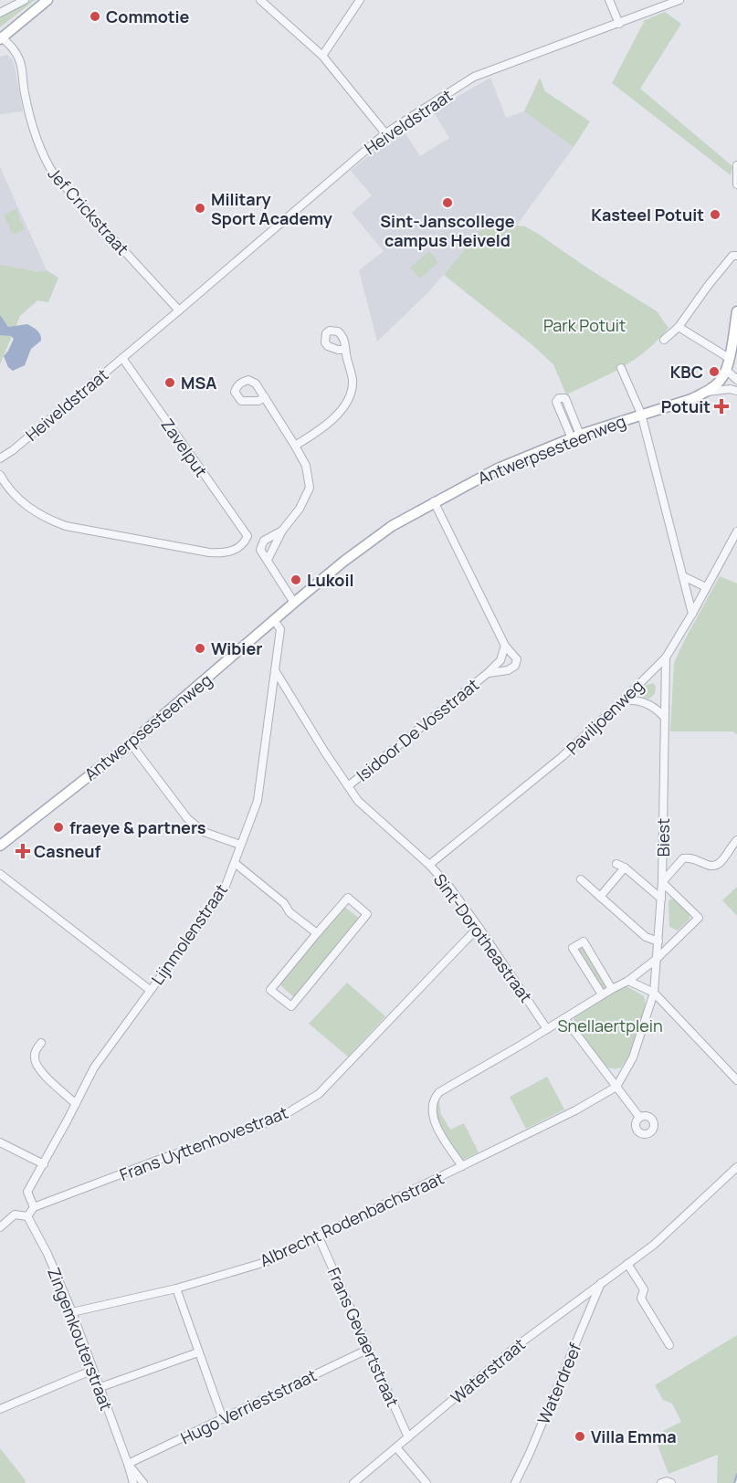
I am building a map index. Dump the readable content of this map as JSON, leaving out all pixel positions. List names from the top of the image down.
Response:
{
  "streets": {
    "main road": ["Antwerpsesteenweg"],
    "street": [
      "Heiveldstraat",
      "Jef Crickstraat",
      "Zavelput",
      "Paviljoenweg",
      "Isidoor De Vosstraat",
      "Biest",
      "Lijnmolenstraat",
      "Sint-Dorotheastraat",
      "Frans Uyttenhovestraat",
      "Albrecht Rodenbachstraat",
      "Frans Gevaertstraat",
      "Zingemkouterstraat",
      "Waterstraat",
      "Waterdreef",
      "Hugo Verrieststraat"
    ]
  },
  "crossings": [
    ["Heiveldstraat", "Jef Crickstraat"],
    ["Heiveldstraat", "Zavelput"],
    ["Antwerpsesteenweg", "Isidoor De Vosstraat"],
    ["Antwerpsesteenweg", "Lijnmolenstraat"],
    ["Paviljoenweg", "Biest"],
    ["Paviljoenweg", "Sint-Dorotheastraat"],
    ["Isidoor De Vosstraat", "Sint-Dorotheastraat"],
    ["Biest", "Albrecht Rodenbachstraat"],
    ["Lijnmolenstraat", "Sint-Dorotheastraat"],
    ["Lijnmolenstraat", "Frans Uyttenhovestraat"],
    ["Sint-Dorotheastraat", "Frans Uyttenhovestraat"],
    ["Albrecht Rodenbachstraat", "Frans Gevaertstraat"],
    ["Albrecht Rodenbachstraat", "Zingemkouterstraat"],
    ["Frans Gevaertstraat", "Waterstraat"],
    ["Frans Gevaertstraat", "Hugo Verrieststraat"],
    ["Zingemkouterstraat", "Hugo Verrieststraat"],
    ["Waterstraat", "Waterdreef"]
  ],
  "parks": ["Park Potuit", "Snellaertplein"],
  "places": {
    "other": [
      "Commotie",
      "Sint-Janscollege campus Heiveld",
      "Military Sport Academy",
      "Kasteel Potuit",
      "KBC",
      "MSA",
      "Lukoil",
      "Wibier",
      "fraeye & partners",
      "Villa Emma"
    ],
    "health": ["Potuit", "Casneuf"]
  }
}
